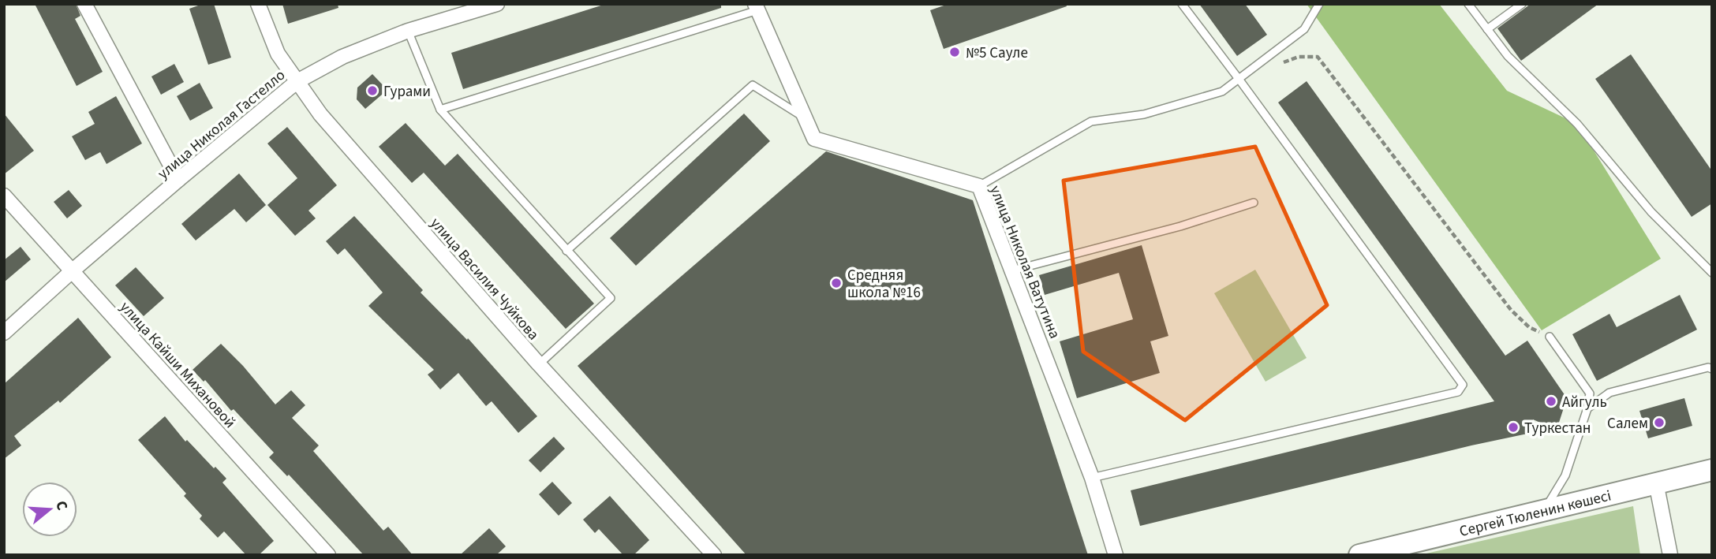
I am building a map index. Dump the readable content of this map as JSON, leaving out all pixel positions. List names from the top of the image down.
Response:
{
  "streets": {
    "main road": ["Сергей Тюленин көшесі"],
    "street": [
      "улица Николая Гастелло",
      "улица Николая Ватутина",
      "улица Василия Чуйкова",
      "улица Кайши Михановой"
    ]
  },
  "crossings": [
    ["улица Николая Гастелло", "улица Василия Чуйкова"],
    ["улица Николая Гастелло", "улица Кайши Михановой"]
  ],
  "places": [
    "№5 Сауле",
    "Гурами",
    "Средняя школа №16",
    "Айгуль",
    "Салем",
    "Туркестан"
  ],
  "north": "right"
}
